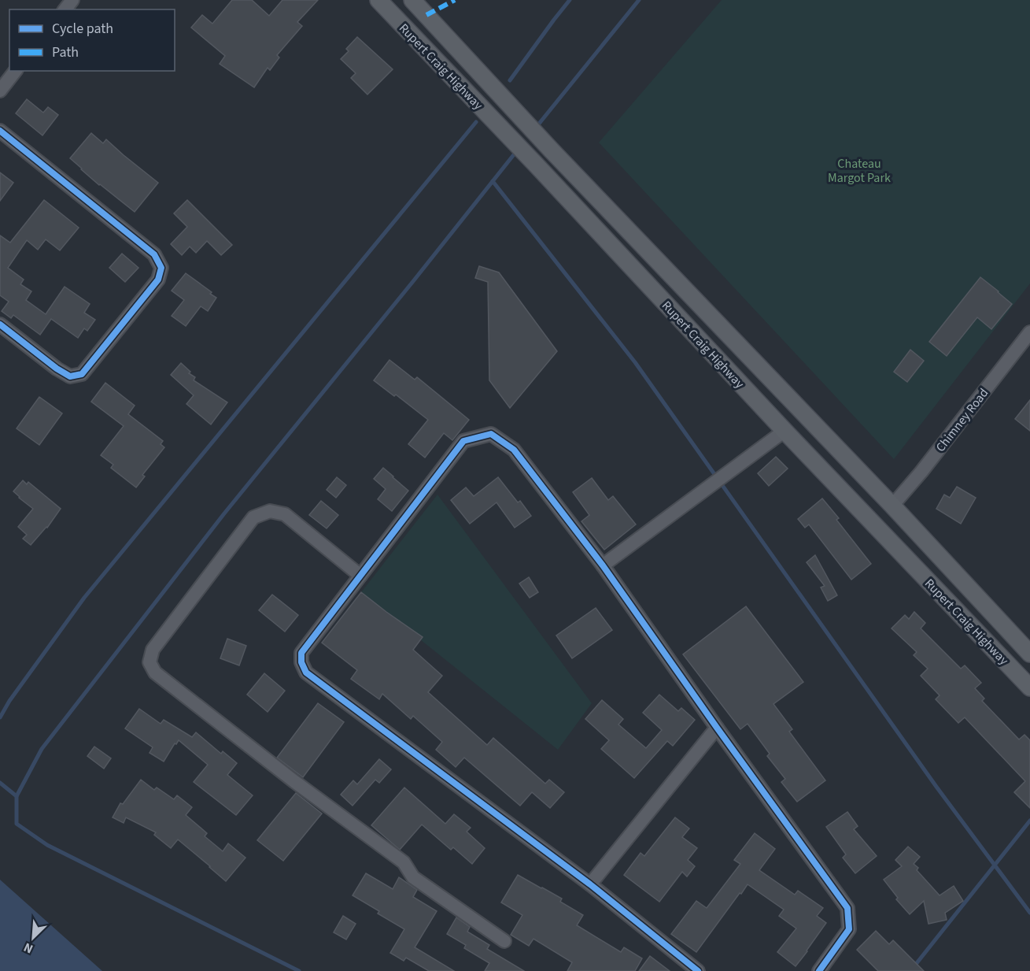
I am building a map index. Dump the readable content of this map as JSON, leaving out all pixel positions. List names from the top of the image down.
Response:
{
  "streets": {
    "main road": ["Rupert Craig Highway"],
    "street": ["Chimney Road"]
  },
  "crossings": [
    ["Rupert Craig Highway", "Chimney Road"]
  ],
  "parks": ["Chateau Margot Park"],
  "legend": ["Cycle path", "Path"],
  "north": "bottom left"
}
